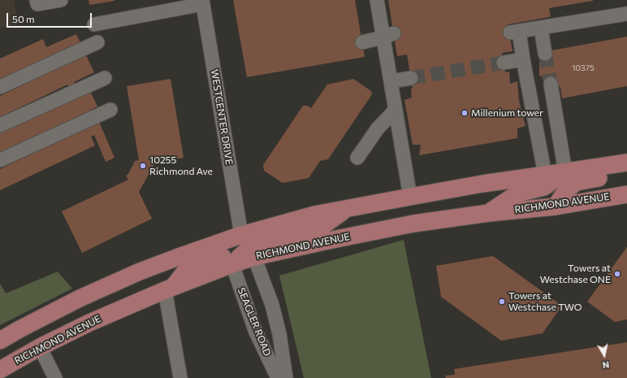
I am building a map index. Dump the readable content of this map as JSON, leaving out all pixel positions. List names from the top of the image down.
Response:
{
  "streets": {
    "main road": ["RICHMOND AVENUE"],
    "street": ["WESTCENTER DRIVE", "SEAGLER ROAD"]
  },
  "crossings": [
    ["RICHMOND AVENUE", "SEAGLER ROAD"]
  ],
  "places": [
    "Millenium tower",
    "10255 Richmond Ave",
    "Towers at Westchase ONE",
    "Towers at Westchase TWO"
  ],
  "house_numbers": ["10375"],
  "scale_bar": "50 m",
  "north": "bottom"
}
